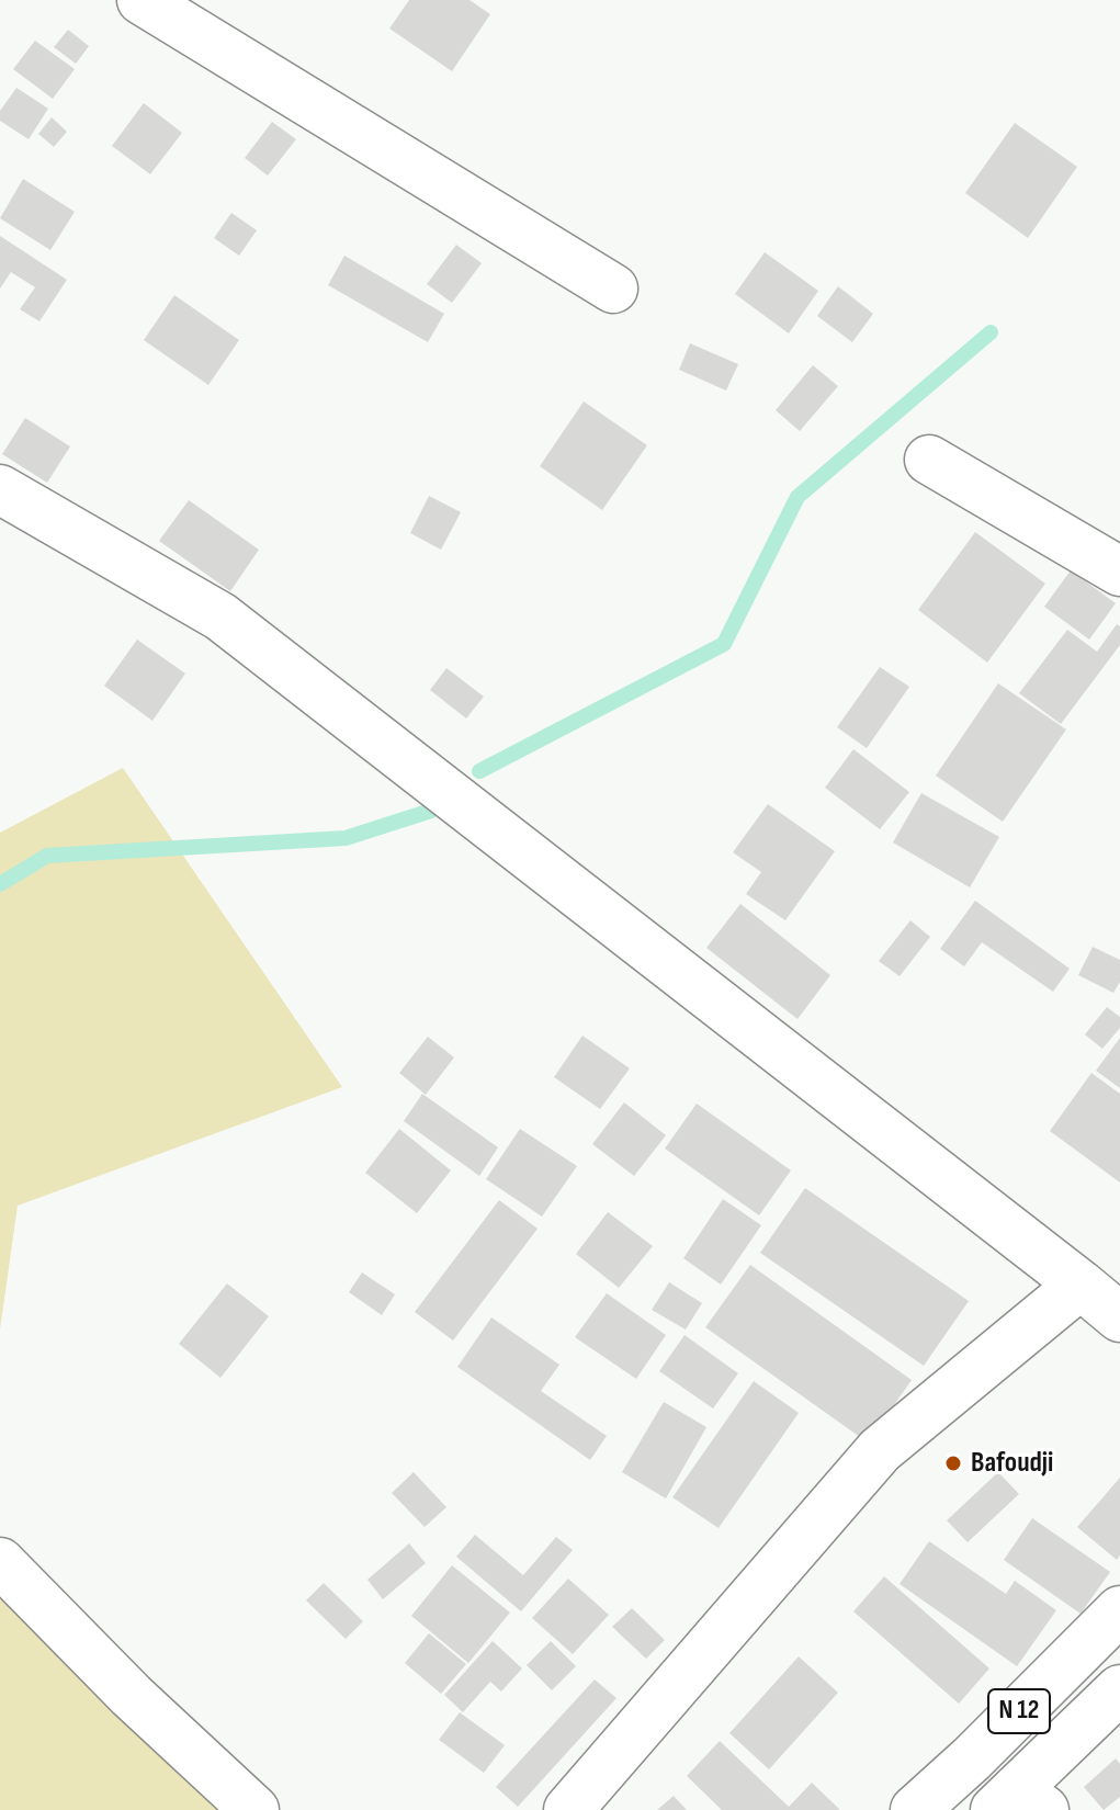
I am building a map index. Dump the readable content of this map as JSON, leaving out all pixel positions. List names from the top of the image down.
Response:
{
  "streets": {
    "street": ["N 12"]
  },
  "places": ["Bafoudji"]
}
